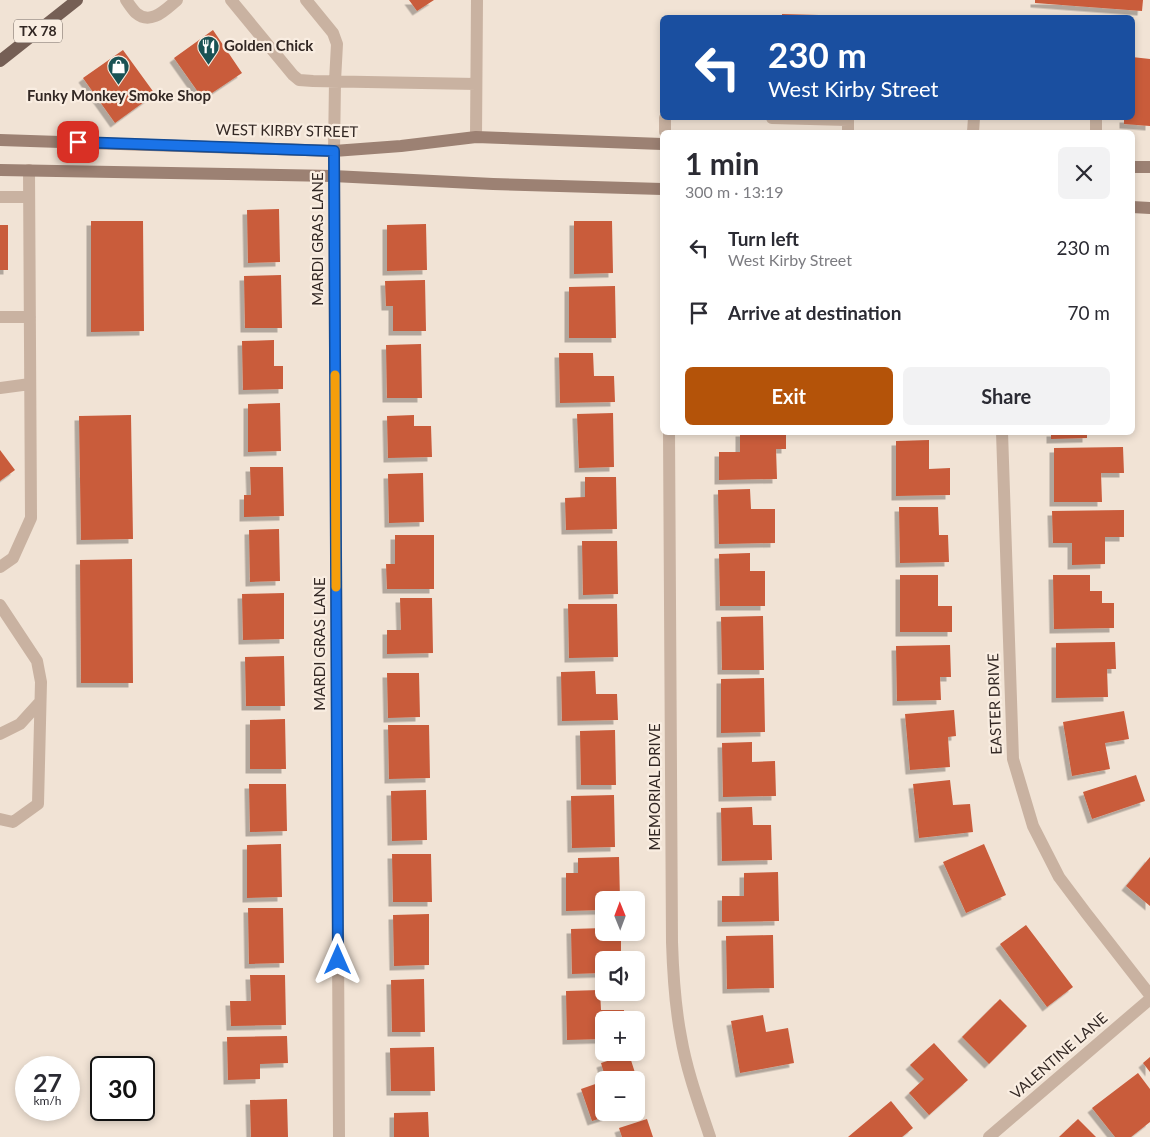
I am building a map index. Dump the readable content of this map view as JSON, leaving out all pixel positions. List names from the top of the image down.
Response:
{
  "streets": {
    "main road": ["TX 78", "WEST KIRBY STREET"],
    "street": [
      "MARDI GRAS LANE",
      "EASTER DRIVE",
      "MEMORIAL DRIVE",
      "VALENTINE LANE"
    ]
  },
  "crossings": [
    ["WEST KIRBY STREET", "MARDI GRAS LANE"]
  ],
  "places": {
    "restaurant": ["Golden Chick"],
    "shop": ["Funky Monkey Smoke Shop"]
  },
  "north": "top",
  "page": {
    "turn": ["230 m", "West Kirby Street"],
    "heading": ["1 min", "300 m · 13:19"],
    "list": [
      {
        "name": "Turn left",
        "note": "West Kirby Street",
        "value": "230 m"
      },
      {
        "name": "Arrive at destination",
        "value": "70 m"
      }
    ],
    "buttons": ["Exit", "Share"],
    "map_buttons": ["+", "−"],
    "speed": "27 km/h",
    "limit": "30"
  }
}
